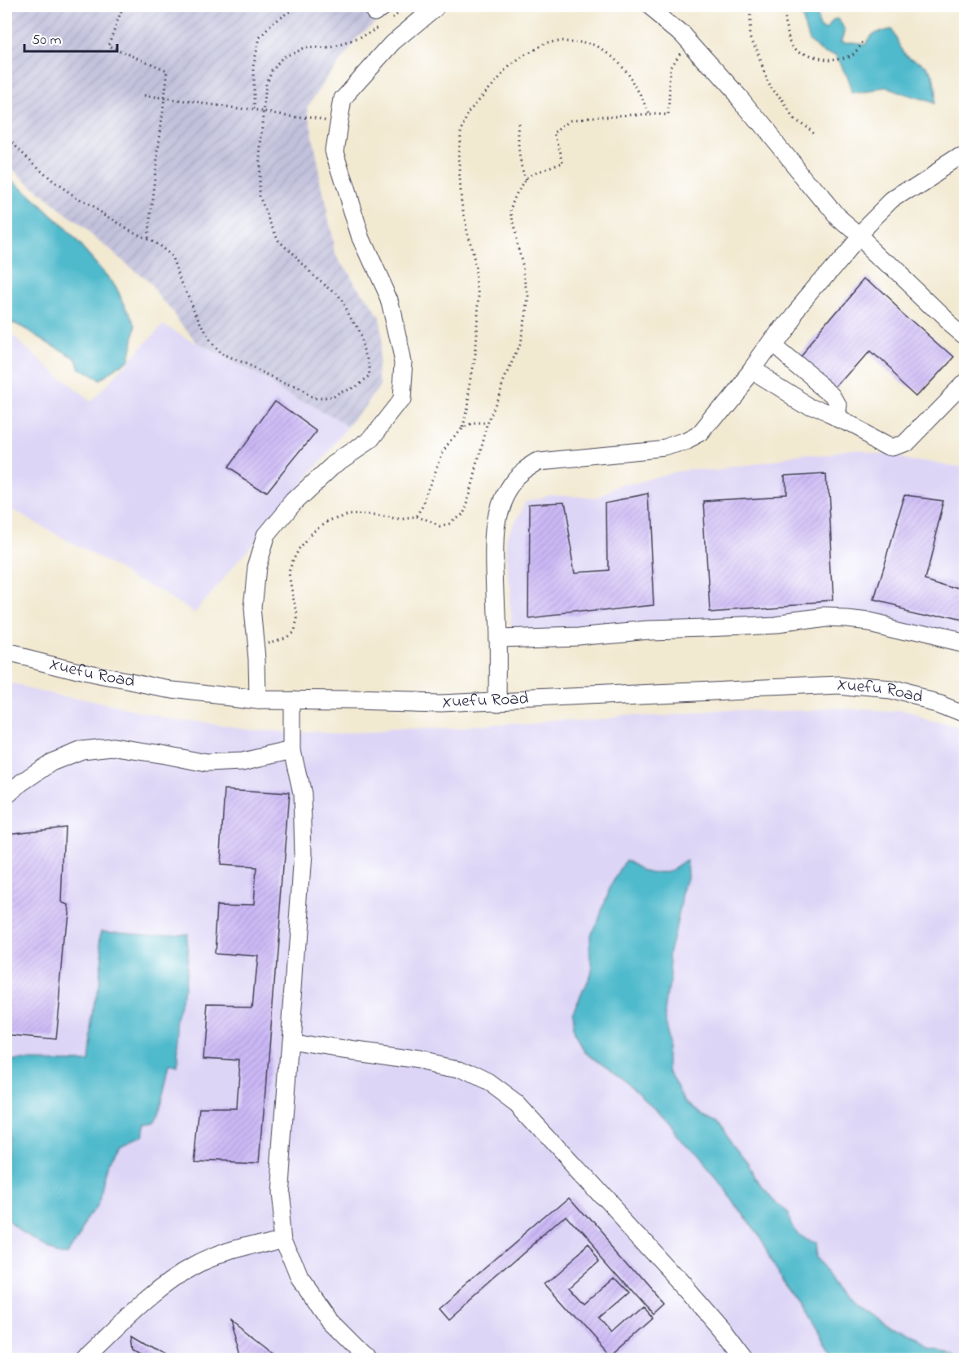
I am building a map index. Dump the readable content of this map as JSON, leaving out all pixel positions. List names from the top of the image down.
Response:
{
  "streets": {
    "street": ["Xuefu Road"]
  },
  "scale_bar": "50 m"
}
